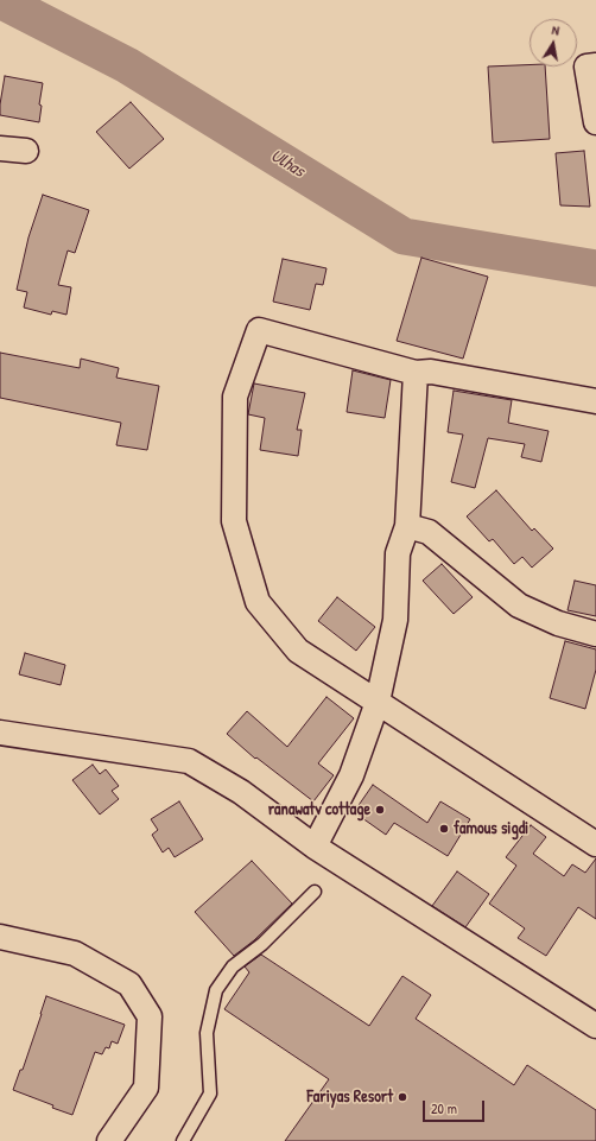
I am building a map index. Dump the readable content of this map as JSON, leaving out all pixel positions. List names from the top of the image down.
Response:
{
  "water": ["Ulhas"],
  "places": ["ranawatv cottage", "famous sigdi", "Fariyas Resort"],
  "scale_bar": "20 m",
  "north": "top"
}
